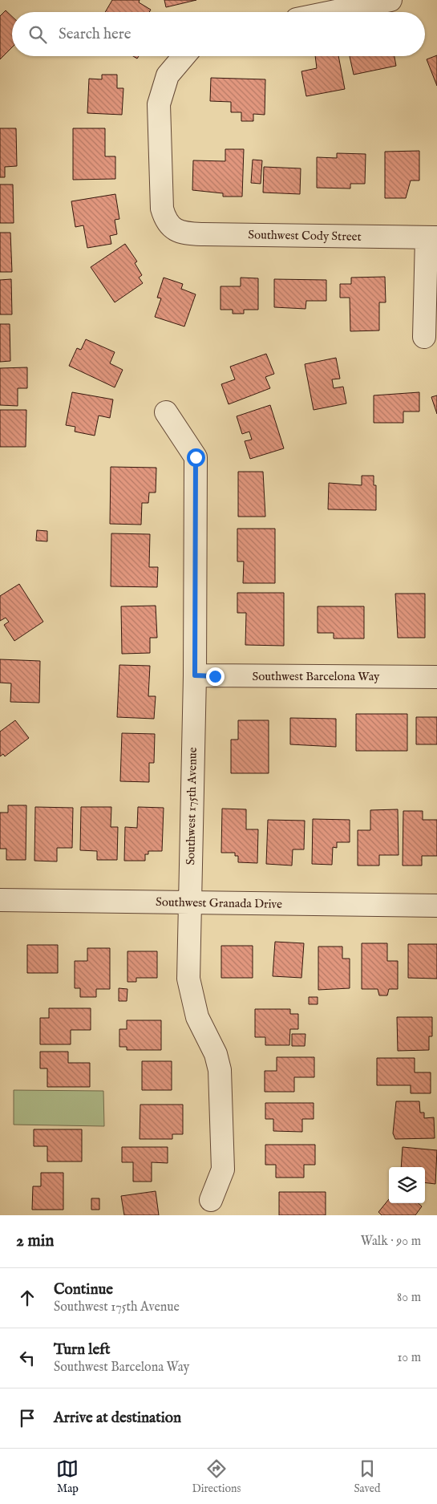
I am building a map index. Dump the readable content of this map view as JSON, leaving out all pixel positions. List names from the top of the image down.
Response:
{
  "streets": {
    "street": [
      "Southwest Cody Street",
      "Southwest Barcelona Way",
      "Southwest 175th Avenue",
      "Southwest Granada Drive"
    ]
  },
  "crossings": [
    ["Southwest Barcelona Way", "Southwest 175th Avenue"],
    ["Southwest 175th Avenue", "Southwest Granada Drive"]
  ],
  "page": {
    "search": "Search here",
    "heading": ["2 min", "Walk · 90 m"],
    "list": [
      ["Continue", "Southwest 175th Avenue", "80 m"],
      ["Turn left", "Southwest Barcelona Way", "10 m"],
      "Arrive at destination"
    ],
    "nav": ["Map", "Directions", "Saved"]
  }
}
